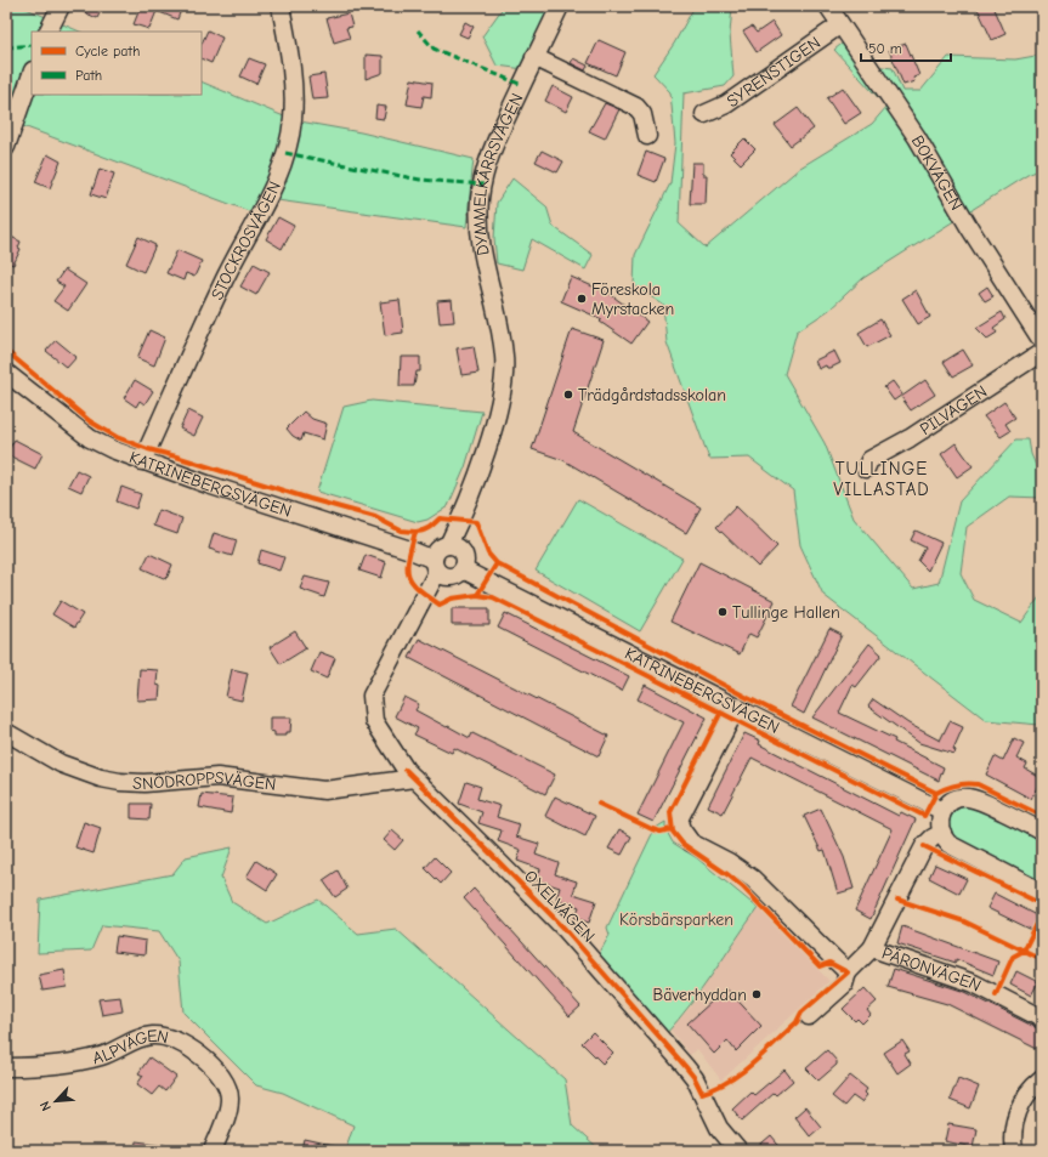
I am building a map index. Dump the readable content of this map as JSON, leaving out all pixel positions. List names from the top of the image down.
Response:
{
  "streets": {
    "street": [
      "SYRENSTIGEN",
      "BOKVÄGEN",
      "DYMMELKÄRRSVÄGEN",
      "STOCKROSVÄGEN",
      "PILVÄGEN",
      "KATRINEBERGSVÄGEN",
      "SNÖDROPPSVÄGEN",
      "OXELVÄGEN",
      "PÄRONVÄGEN",
      "ALPVÄGEN"
    ]
  },
  "crossings": [
    ["SYRENSTIGEN", "BOKVÄGEN"],
    ["DYMMELKÄRRSVÄGEN", "KATRINEBERGSVÄGEN"],
    ["STOCKROSVÄGEN", "KATRINEBERGSVÄGEN"],
    ["SNÖDROPPSVÄGEN", "OXELVÄGEN"]
  ],
  "districts": ["TULLINGE VILLASTAD"],
  "parks": ["Körsbärsparken"],
  "places": [
    "Föreskola Myrstacken",
    "Trädgårdstadsskolan",
    "Tullinge Hallen",
    "Bäverhyddan"
  ],
  "legend": ["Cycle path", "Path"],
  "scale_bar": "50 m",
  "north": "bottom left"
}
